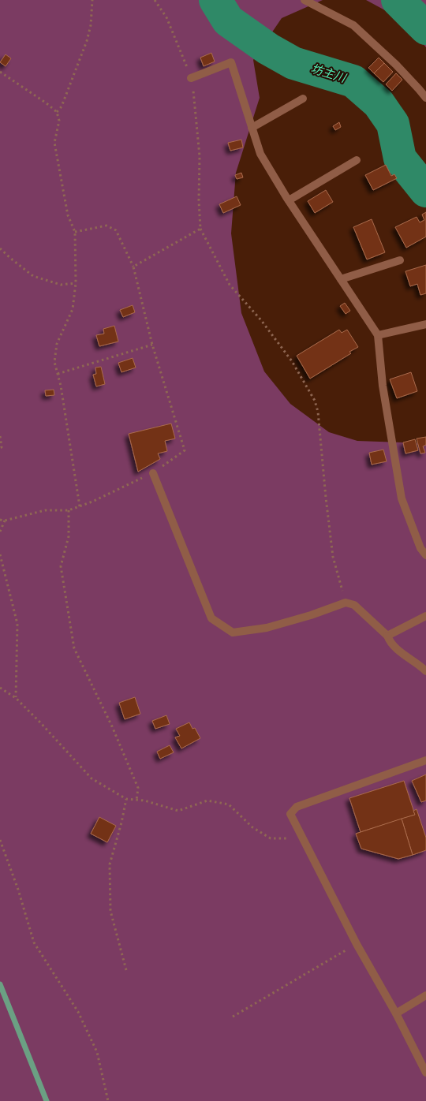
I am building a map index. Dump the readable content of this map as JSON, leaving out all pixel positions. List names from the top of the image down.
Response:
{
  "water": ["坊主川"]
}
